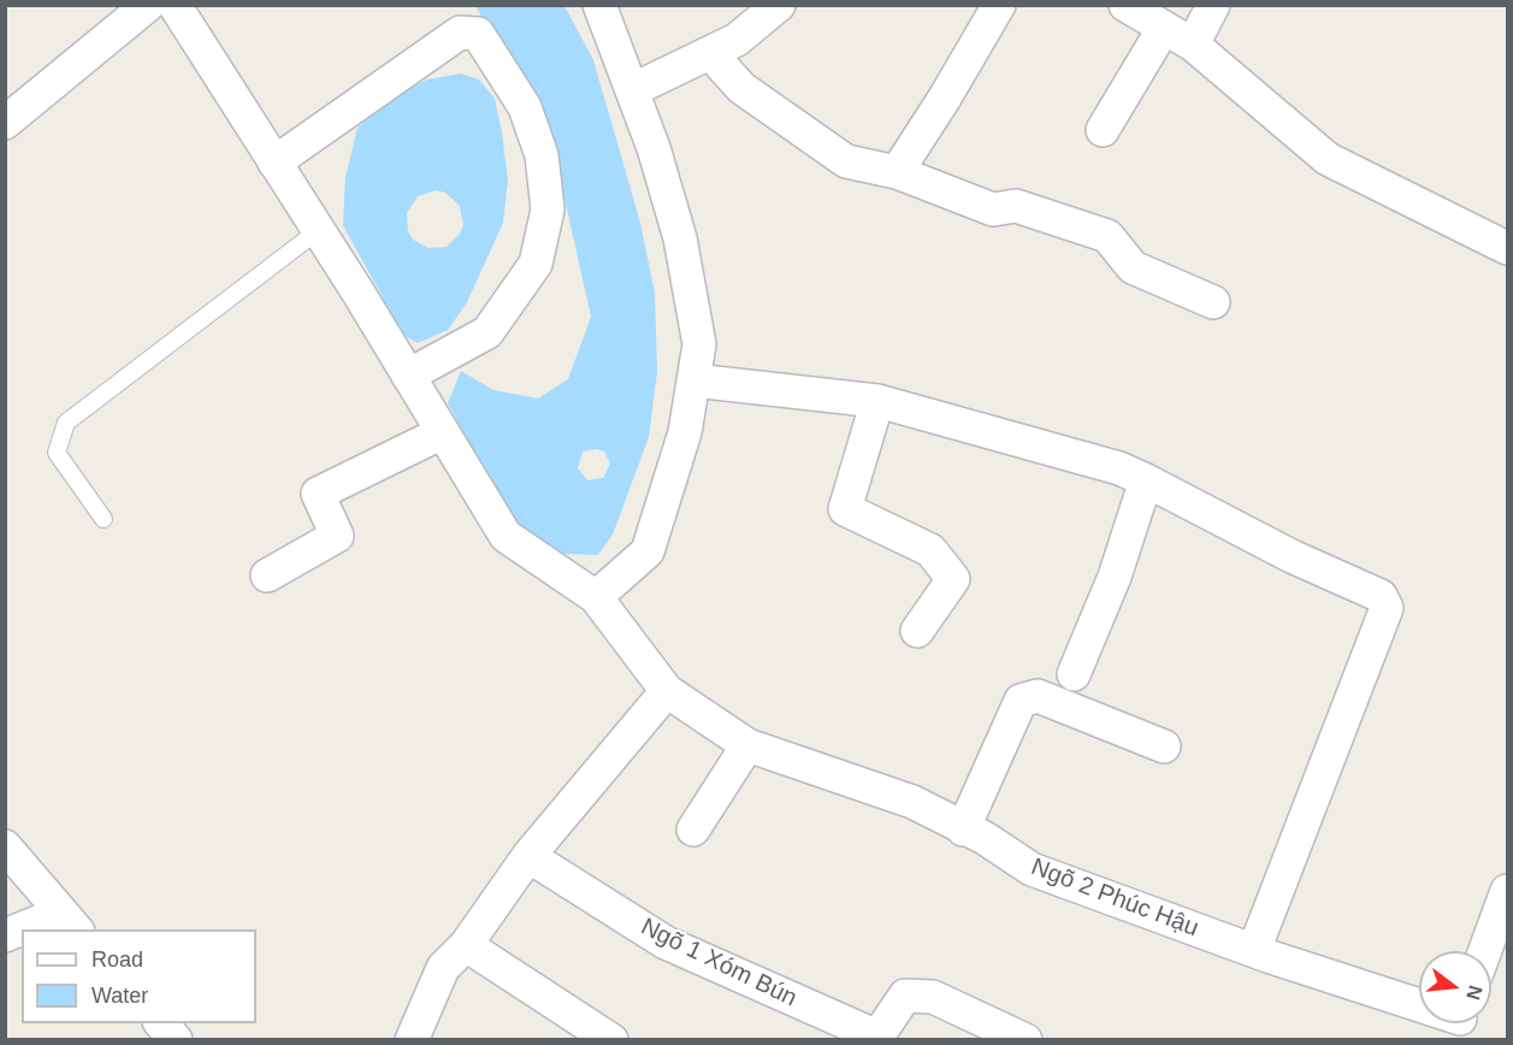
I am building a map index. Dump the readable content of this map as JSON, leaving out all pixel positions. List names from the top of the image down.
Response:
{
  "streets": {
    "street": ["Ngõ 2 Phúc Hậu", "Ngõ 1 Xóm Bún"]
  },
  "legend": ["Road", "Water"],
  "north": "right"
}
